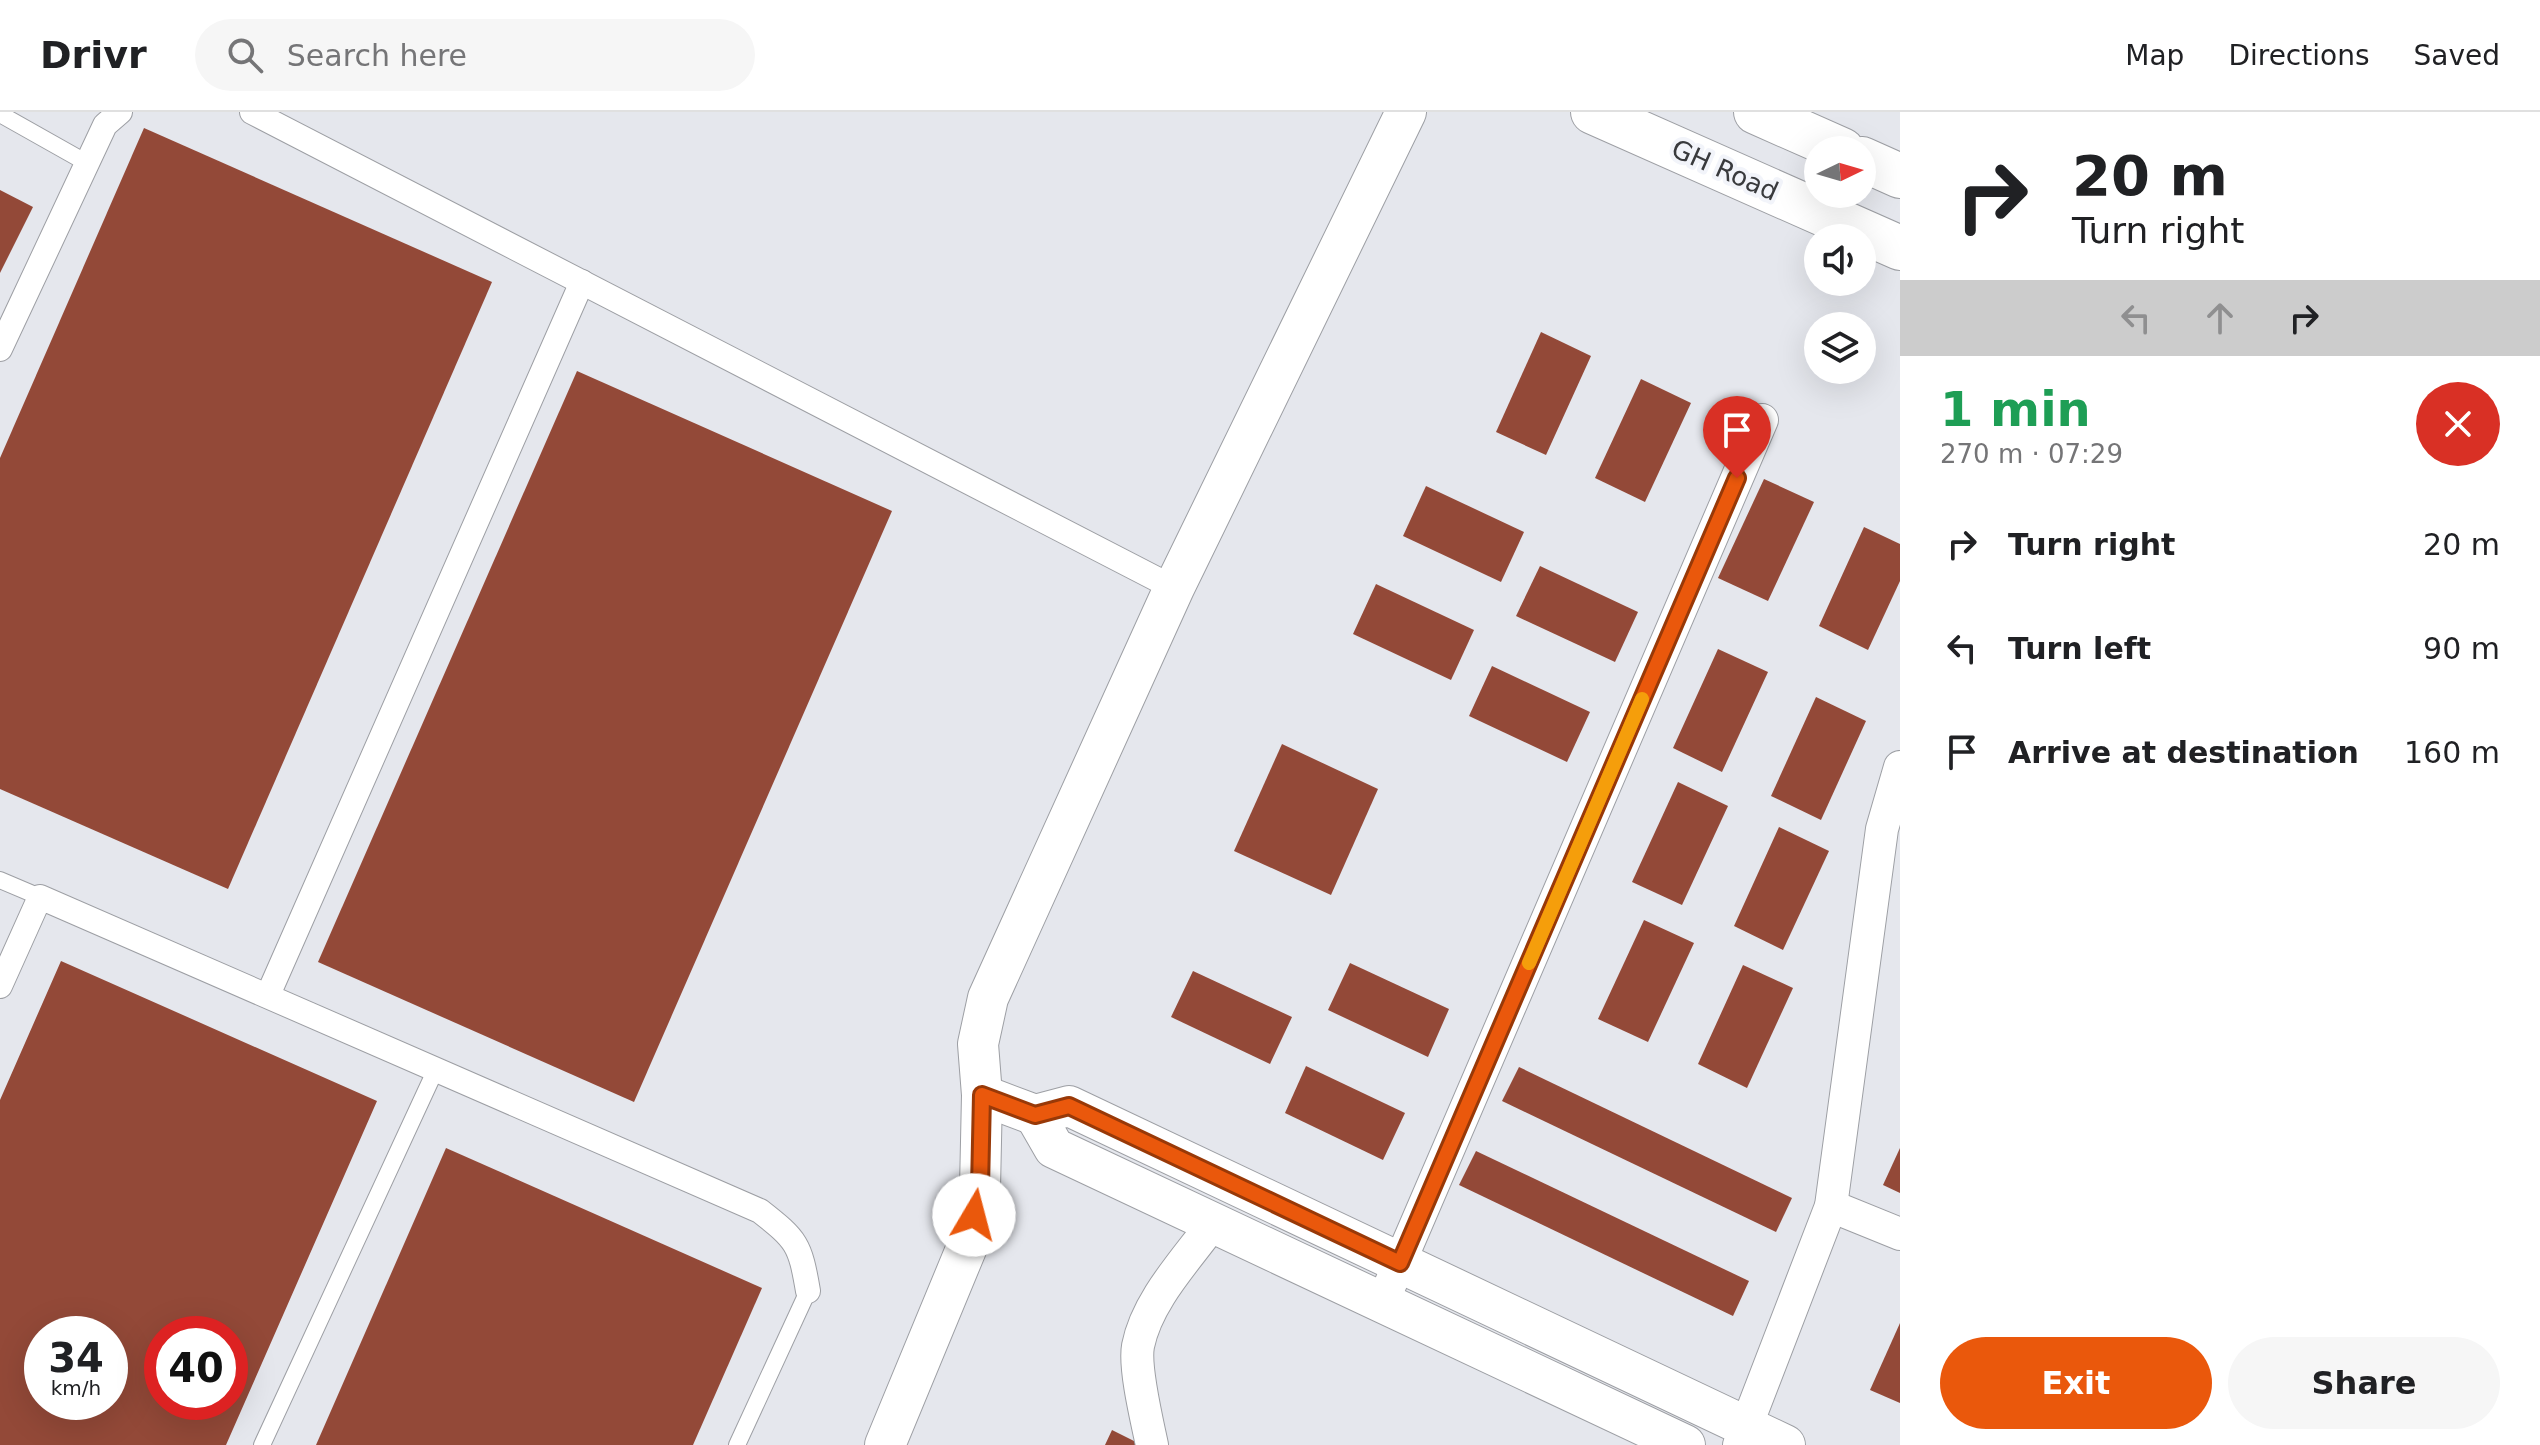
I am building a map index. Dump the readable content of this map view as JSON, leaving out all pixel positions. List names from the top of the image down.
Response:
{
  "streets": {
    "main road": ["GH Road"]
  },
  "north": "right",
  "page": {
    "header": "Drivr",
    "search": "Search here",
    "nav": ["Map", "Directions", "Saved"],
    "turn": ["20 m", "Turn right"],
    "heading": ["1 min", "270 m · 07:29"],
    "list": [
      {
        "name": "Turn right",
        "value": "20 m"
      },
      {
        "name": "Turn left",
        "value": "90 m"
      },
      {
        "name": "Arrive at destination",
        "value": "160 m"
      }
    ],
    "speed": "34 km/h",
    "limit": "40",
    "buttons": ["Exit", "Share"]
  }
}
